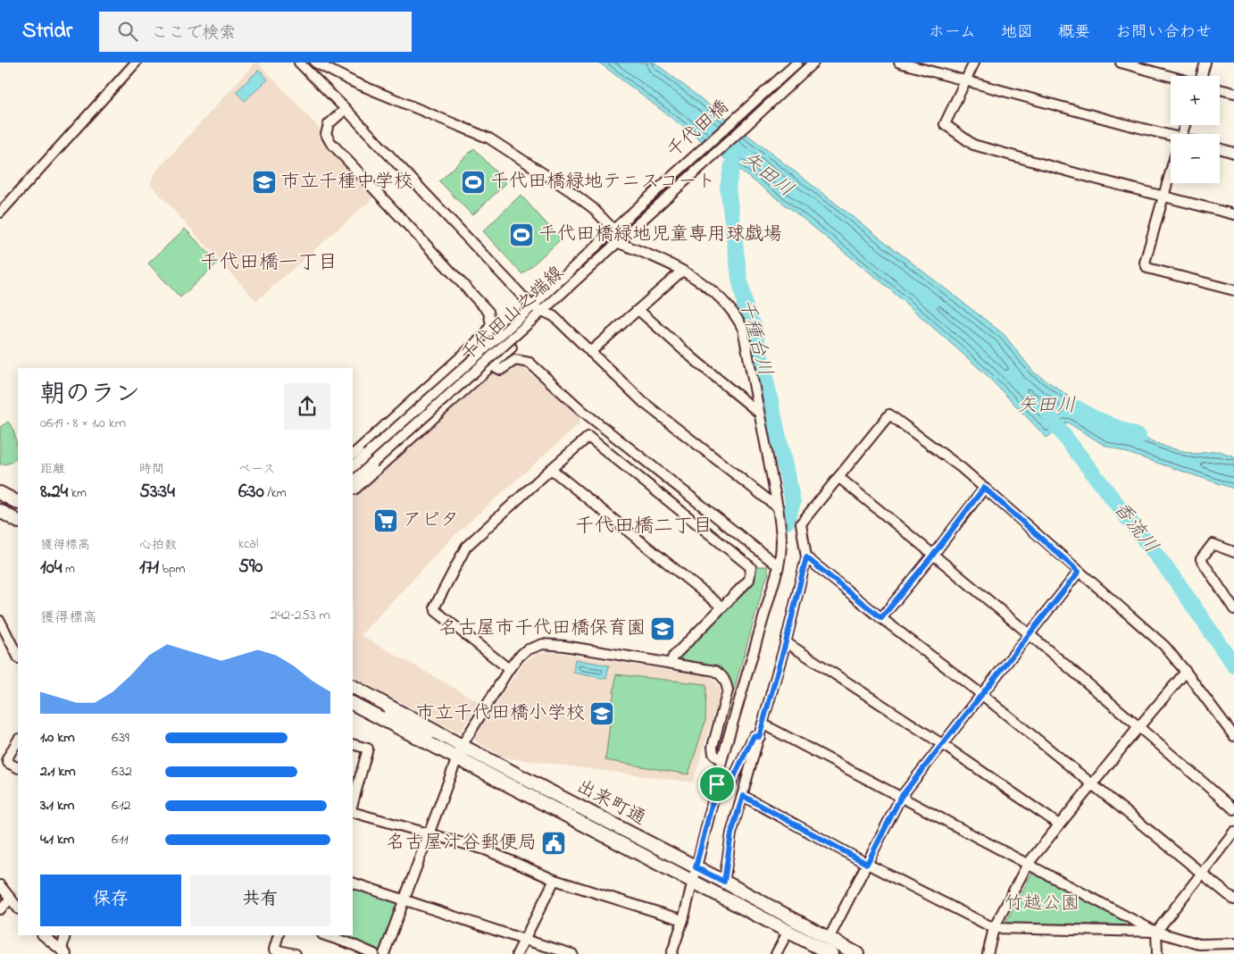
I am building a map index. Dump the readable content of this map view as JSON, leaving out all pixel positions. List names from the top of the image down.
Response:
{
  "streets": {
    "main road": ["出来町通"],
    "street": ["千代田橋", "千代田山之端線"]
  },
  "crossings": [
    ["千代田橋", "千代田山之端線"]
  ],
  "districts": ["千代田橋一丁目", "千代田橋二丁目"],
  "water": ["矢田川", "千種台川", "香流川"],
  "parks": ["竹越公園"],
  "places": {
    "school or university": ["市立千種中学校", "名古屋市千代田橋保育園", "市立千代田橋小学校"],
    "sports": ["千代田橋緑地テニスコート", "千代田橋緑地児童専用球戯場"],
    "supermarket": ["アピタ"],
    "public building": ["名古屋汁谷郵便局"]
  },
  "page": {
    "header": "Stridr",
    "search": "ここで検索",
    "nav": [
      "ホーム",
      "地図",
      "概要",
      "お問い合わせ"
    ],
    "map_buttons": ["+", "−"],
    "heading": ["朝のラン", "06:19 · 8 × 1.0 km"],
    "stats": [
      ["距離", "8.24 km"],
      ["時間", "53:34"],
      ["ペース", "6:30 /km"],
      ["獲得標高", "104 m"],
      ["心拍数", "171 bpm"],
      ["kcal", "590"]
    ],
    "chart": ["獲得標高", "242–253 m"],
    "list": [
      {
        "name": "1.0 km",
        "note": "6:39"
      },
      {
        "name": "2.1 km",
        "note": "6:32"
      },
      {
        "name": "3.1 km",
        "note": "6:12"
      },
      {
        "name": "4.1 km",
        "note": "6:11"
      }
    ],
    "buttons": ["保存", "共有"]
  }
}
